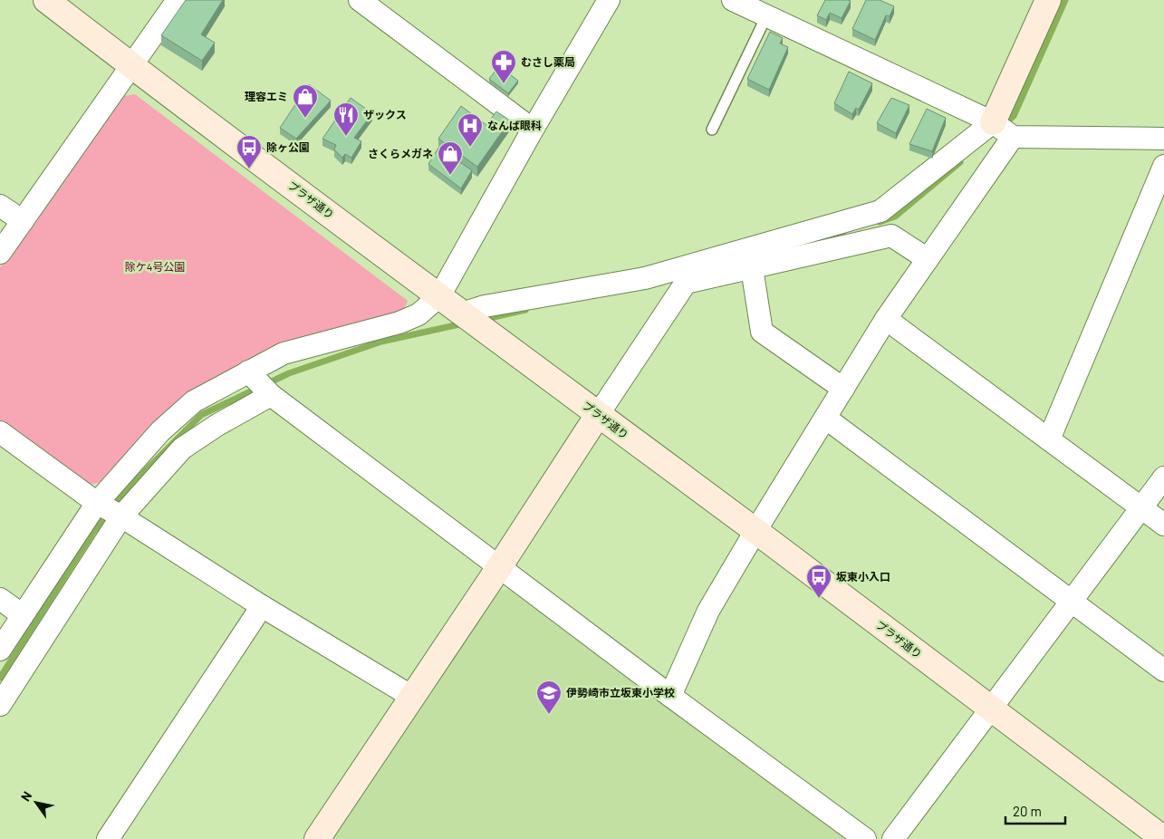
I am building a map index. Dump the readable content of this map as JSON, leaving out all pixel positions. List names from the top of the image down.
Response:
{
  "streets": {
    "street": ["プラザ通り"]
  },
  "parks": ["除ケ4号公園"],
  "places": {
    "pharmacy": ["むさし薬局"],
    "shop": ["理容エミ", "さくらメガネ"],
    "restaurant": ["ザックス"],
    "hospital": ["なんば眼科"],
    "bus stop": ["除ヶ公園", "坂東小入口"],
    "school or university": ["伊勢崎市立坂東小学校"]
  },
  "scale_bar": "20 m",
  "north": "top left"
}
